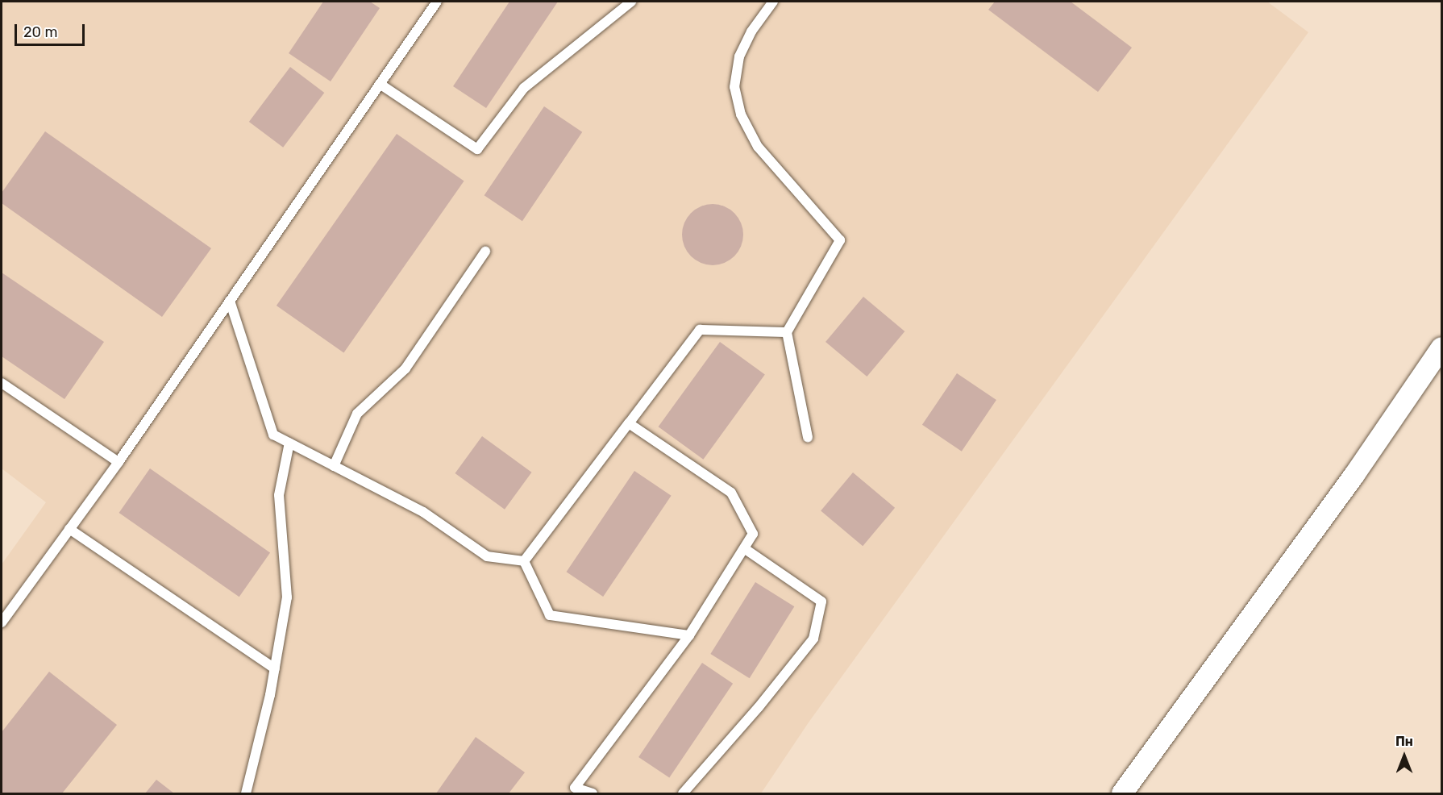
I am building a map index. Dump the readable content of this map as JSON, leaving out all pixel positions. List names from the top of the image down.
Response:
{
  "scale_bar": "20 m",
  "north": "top"
}
